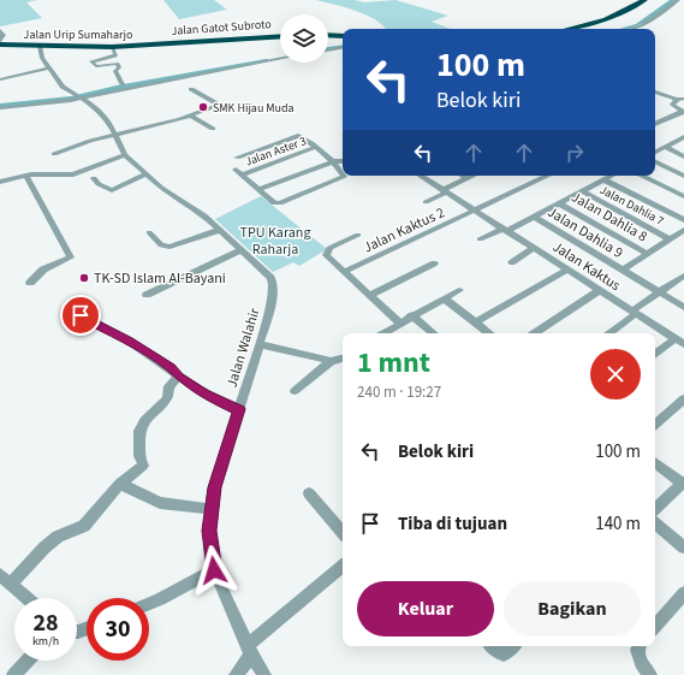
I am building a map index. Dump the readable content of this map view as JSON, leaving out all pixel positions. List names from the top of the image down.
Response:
{
  "streets": {
    "highway": ["Jalan Gatot Subroto", "Jalan Urip Sumaharjo"],
    "street": [
      "Jalan Aster 3",
      "Jalan Dahlia 7",
      "Jalan Dahlia 8",
      "Jalan Kaktus 2",
      "Jalan Dahlia 9",
      "Jalan Kaktus",
      "Jalan Walahir"
    ]
  },
  "crossings": [
    ["Jalan Gatot Subroto", "Jalan Urip Sumaharjo"],
    ["Jalan Urip Sumaharjo", "Jalan Walahir"],
    ["Jalan Kaktus 2", "Jalan Kaktus"]
  ],
  "parks": ["TPU Karang Raharja"],
  "places": ["SMK Hijau Muda", "TK-SD Islam Al-Bayani"],
  "page": {
    "turn": ["100 m", "Belok kiri"],
    "heading": ["1 mnt", "240 m · 19:27"],
    "list": [
      {
        "name": "Belok kiri",
        "value": "100 m"
      },
      {
        "name": "Tiba di tujuan",
        "value": "140 m"
      }
    ],
    "buttons": ["Keluar", "Bagikan"],
    "speed": "28 km/h",
    "limit": "30"
  }
}
